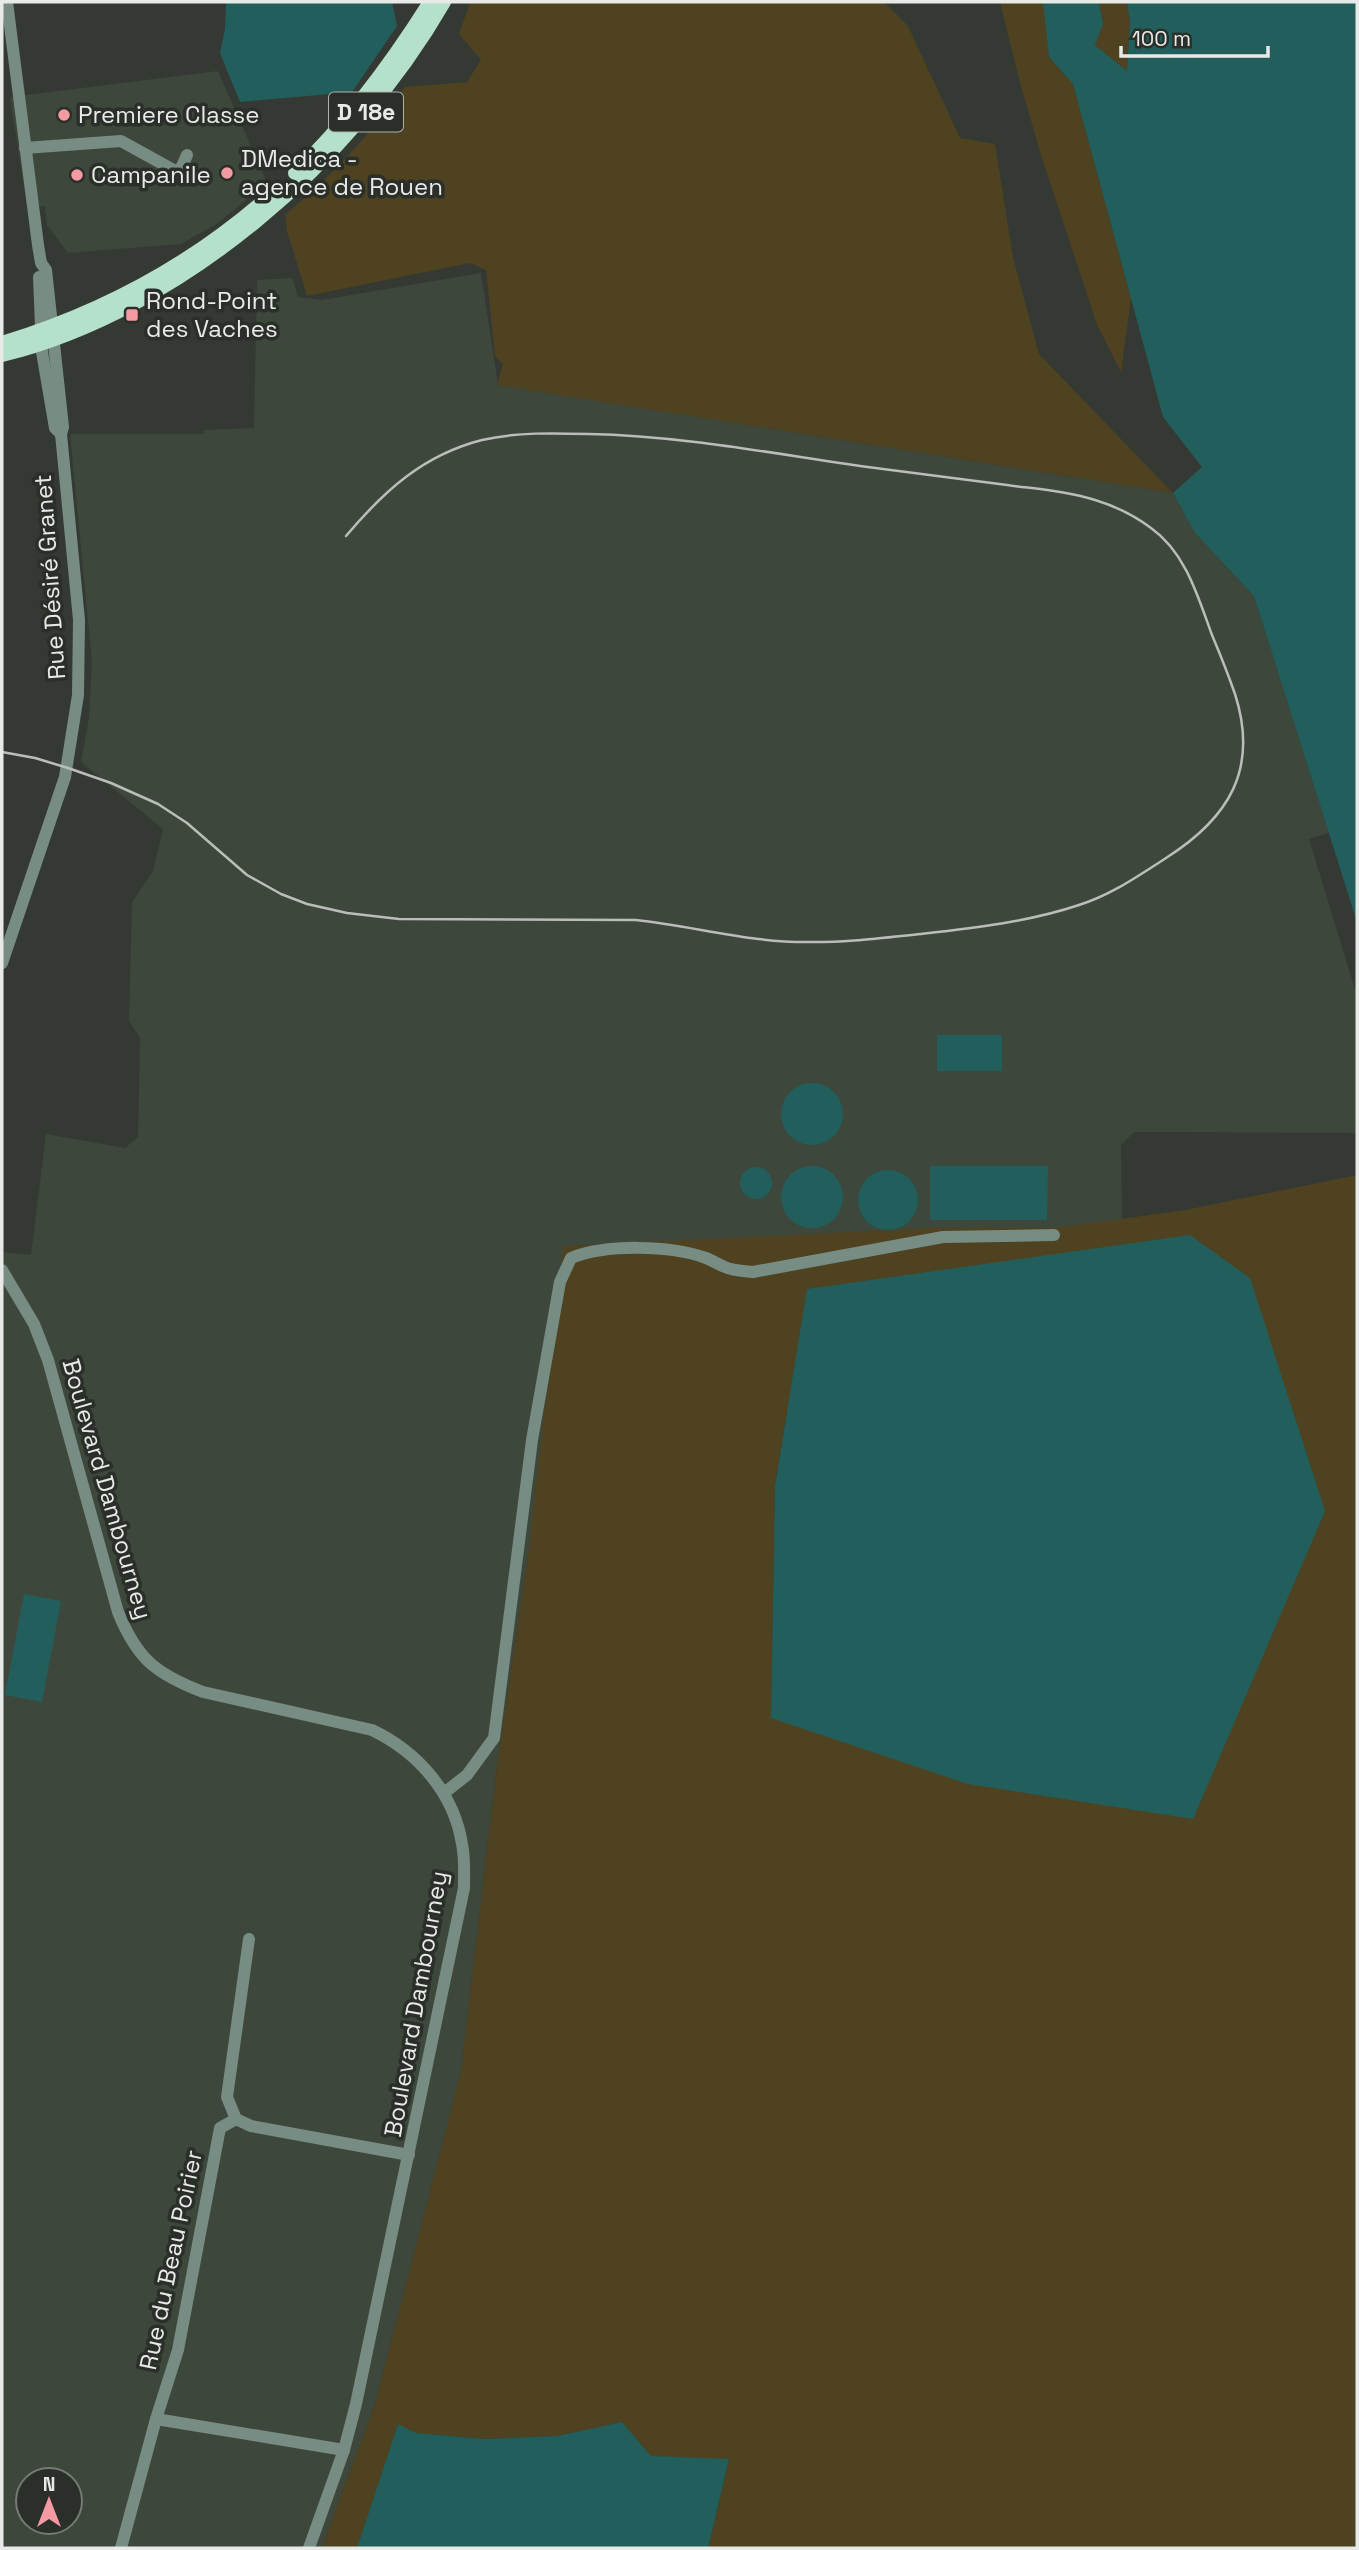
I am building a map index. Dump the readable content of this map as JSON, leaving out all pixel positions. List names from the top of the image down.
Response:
{
  "streets": {
    "main road": ["D 18e"],
    "street": ["Rue Désiré Granet", "Boulevard Dambourney", "Rue du Beau Poirier"]
  },
  "crossings": [
    ["D 18e", "Rue Désiré Granet"]
  ],
  "places": {
    "other": ["Premiere Classe", "DMedica - agence de Rouen", "Campanile"],
    "transit": ["Rond-Point des Vaches"]
  },
  "scale_bar": "100 m",
  "north": "top"
}
